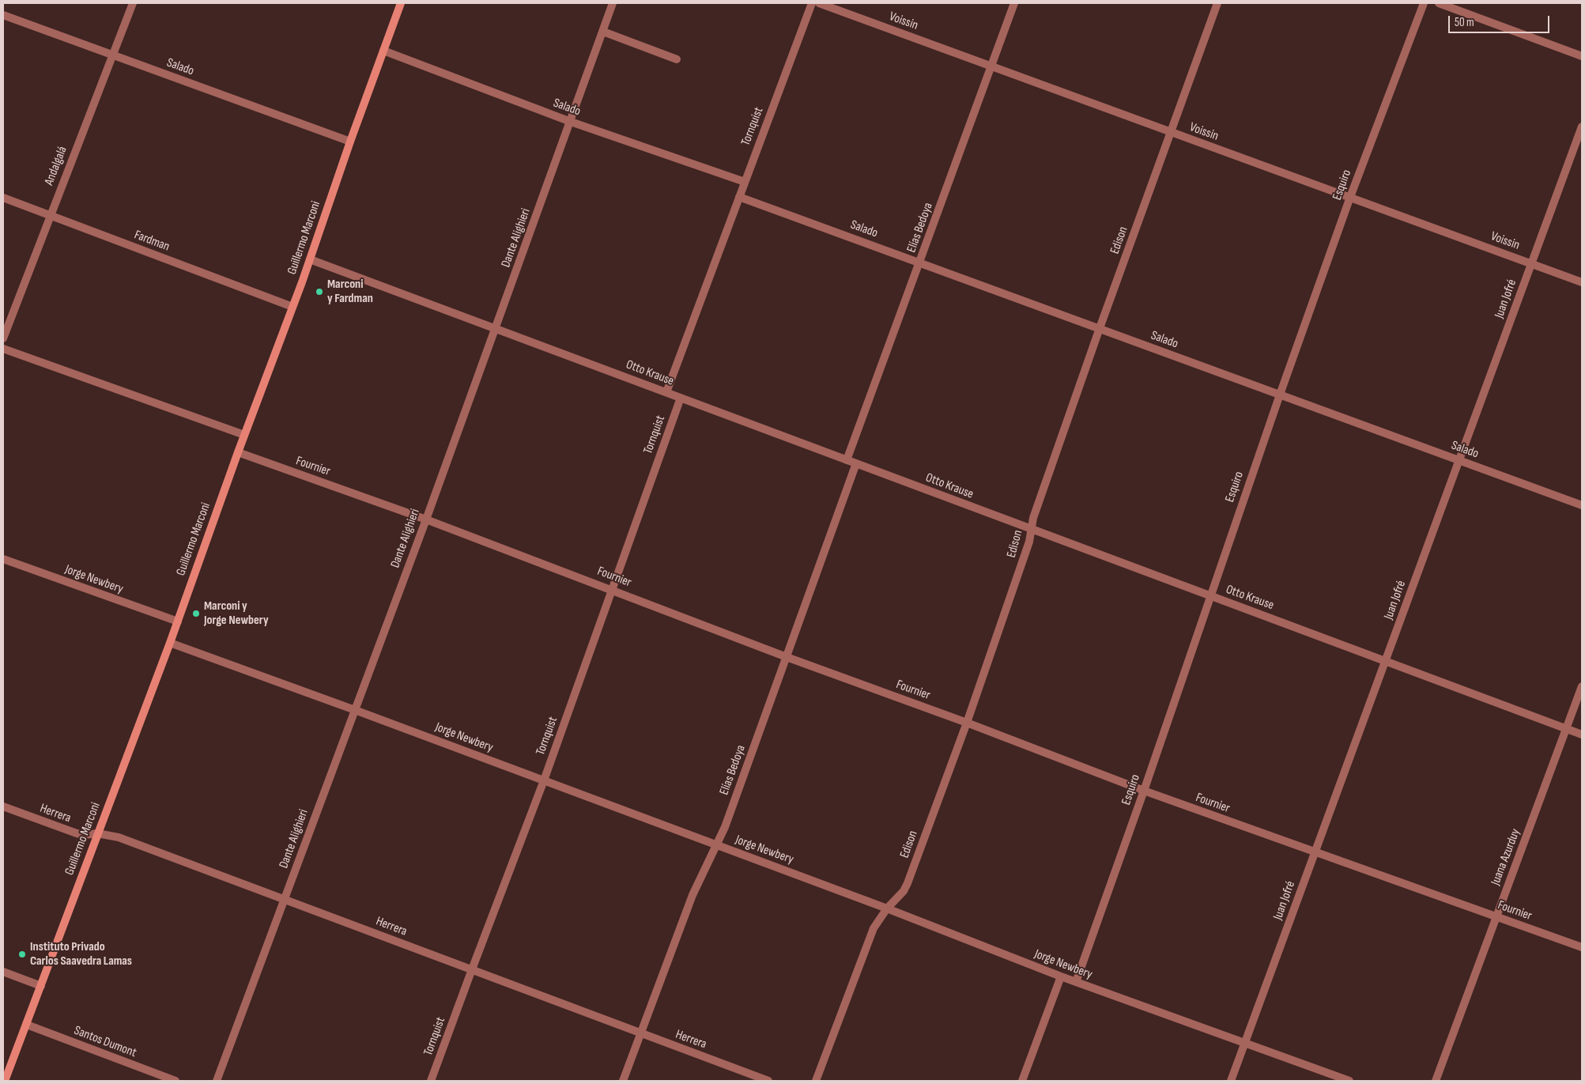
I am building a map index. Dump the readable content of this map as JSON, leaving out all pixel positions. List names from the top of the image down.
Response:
{
  "streets": {
    "street": [
      "Voissin",
      "Salado",
      "Tornquist",
      "Andalgalá",
      "Esquiro",
      "Elías Bedoya",
      "Guillermo Marconi",
      "Dante Alighieri",
      "Edison",
      "Fardman",
      "Juan Jofré",
      "Otto Krause",
      "Fournier",
      "Jorge Newbery",
      "Herrera",
      "Juana Azurduy",
      "Santos Dumont"
    ]
  },
  "crossings": [
    ["Voissin", "Esquiro"],
    ["Voissin", "Elías Bedoya"],
    ["Voissin", "Edison"],
    ["Voissin", "Juan Jofré"],
    ["Salado", "Tornquist"],
    ["Salado", "Andalgalá"],
    ["Salado", "Esquiro"],
    ["Salado", "Elías Bedoya"],
    ["Salado", "Guillermo Marconi"],
    ["Salado", "Dante Alighieri"],
    ["Salado", "Edison"],
    ["Salado", "Juan Jofré"],
    ["Tornquist", "Otto Krause"],
    ["Tornquist", "Fournier"],
    ["Tornquist", "Jorge Newbery"],
    ["Tornquist", "Herrera"],
    ["Andalgalá", "Fardman"],
    ["Esquiro", "Otto Krause"],
    ["Esquiro", "Fournier"],
    ["Esquiro", "Jorge Newbery"],
    ["Elías Bedoya", "Otto Krause"],
    ["Elías Bedoya", "Fournier"],
    ["Elías Bedoya", "Jorge Newbery"],
    ["Elías Bedoya", "Herrera"],
    ["Guillermo Marconi", "Fardman"],
    ["Guillermo Marconi", "Otto Krause"],
    ["Guillermo Marconi", "Fournier"],
    ["Guillermo Marconi", "Jorge Newbery"],
    ["Guillermo Marconi", "Herrera"],
    ["Guillermo Marconi", "Santos Dumont"],
    ["Dante Alighieri", "Otto Krause"],
    ["Dante Alighieri", "Fournier"],
    ["Dante Alighieri", "Jorge Newbery"],
    ["Dante Alighieri", "Herrera"],
    ["Edison", "Otto Krause"],
    ["Edison", "Fournier"],
    ["Edison", "Jorge Newbery"],
    ["Juan Jofré", "Otto Krause"],
    ["Juan Jofré", "Fournier"],
    ["Juan Jofré", "Jorge Newbery"],
    ["Otto Krause", "Juana Azurduy"],
    ["Fournier", "Juana Azurduy"]
  ],
  "places": ["Marconi y Fardman", "Marconi y Jorge Newbery", "Instituto Privado Carlos Saavedra Lamas"],
  "scale_bar": "50 m"
}
